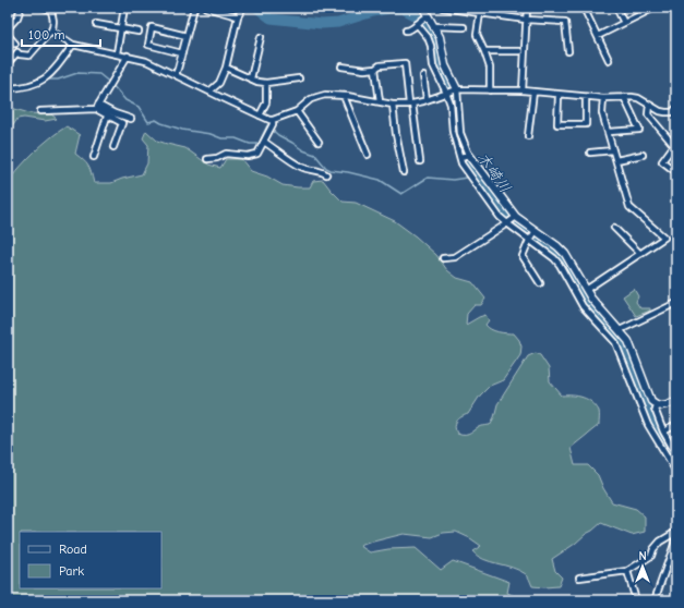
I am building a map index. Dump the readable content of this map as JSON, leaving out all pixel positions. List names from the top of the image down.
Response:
{
  "water": ["木崎川"],
  "legend": ["Road", "Park"],
  "scale_bar": "100 m",
  "north": "top"
}
